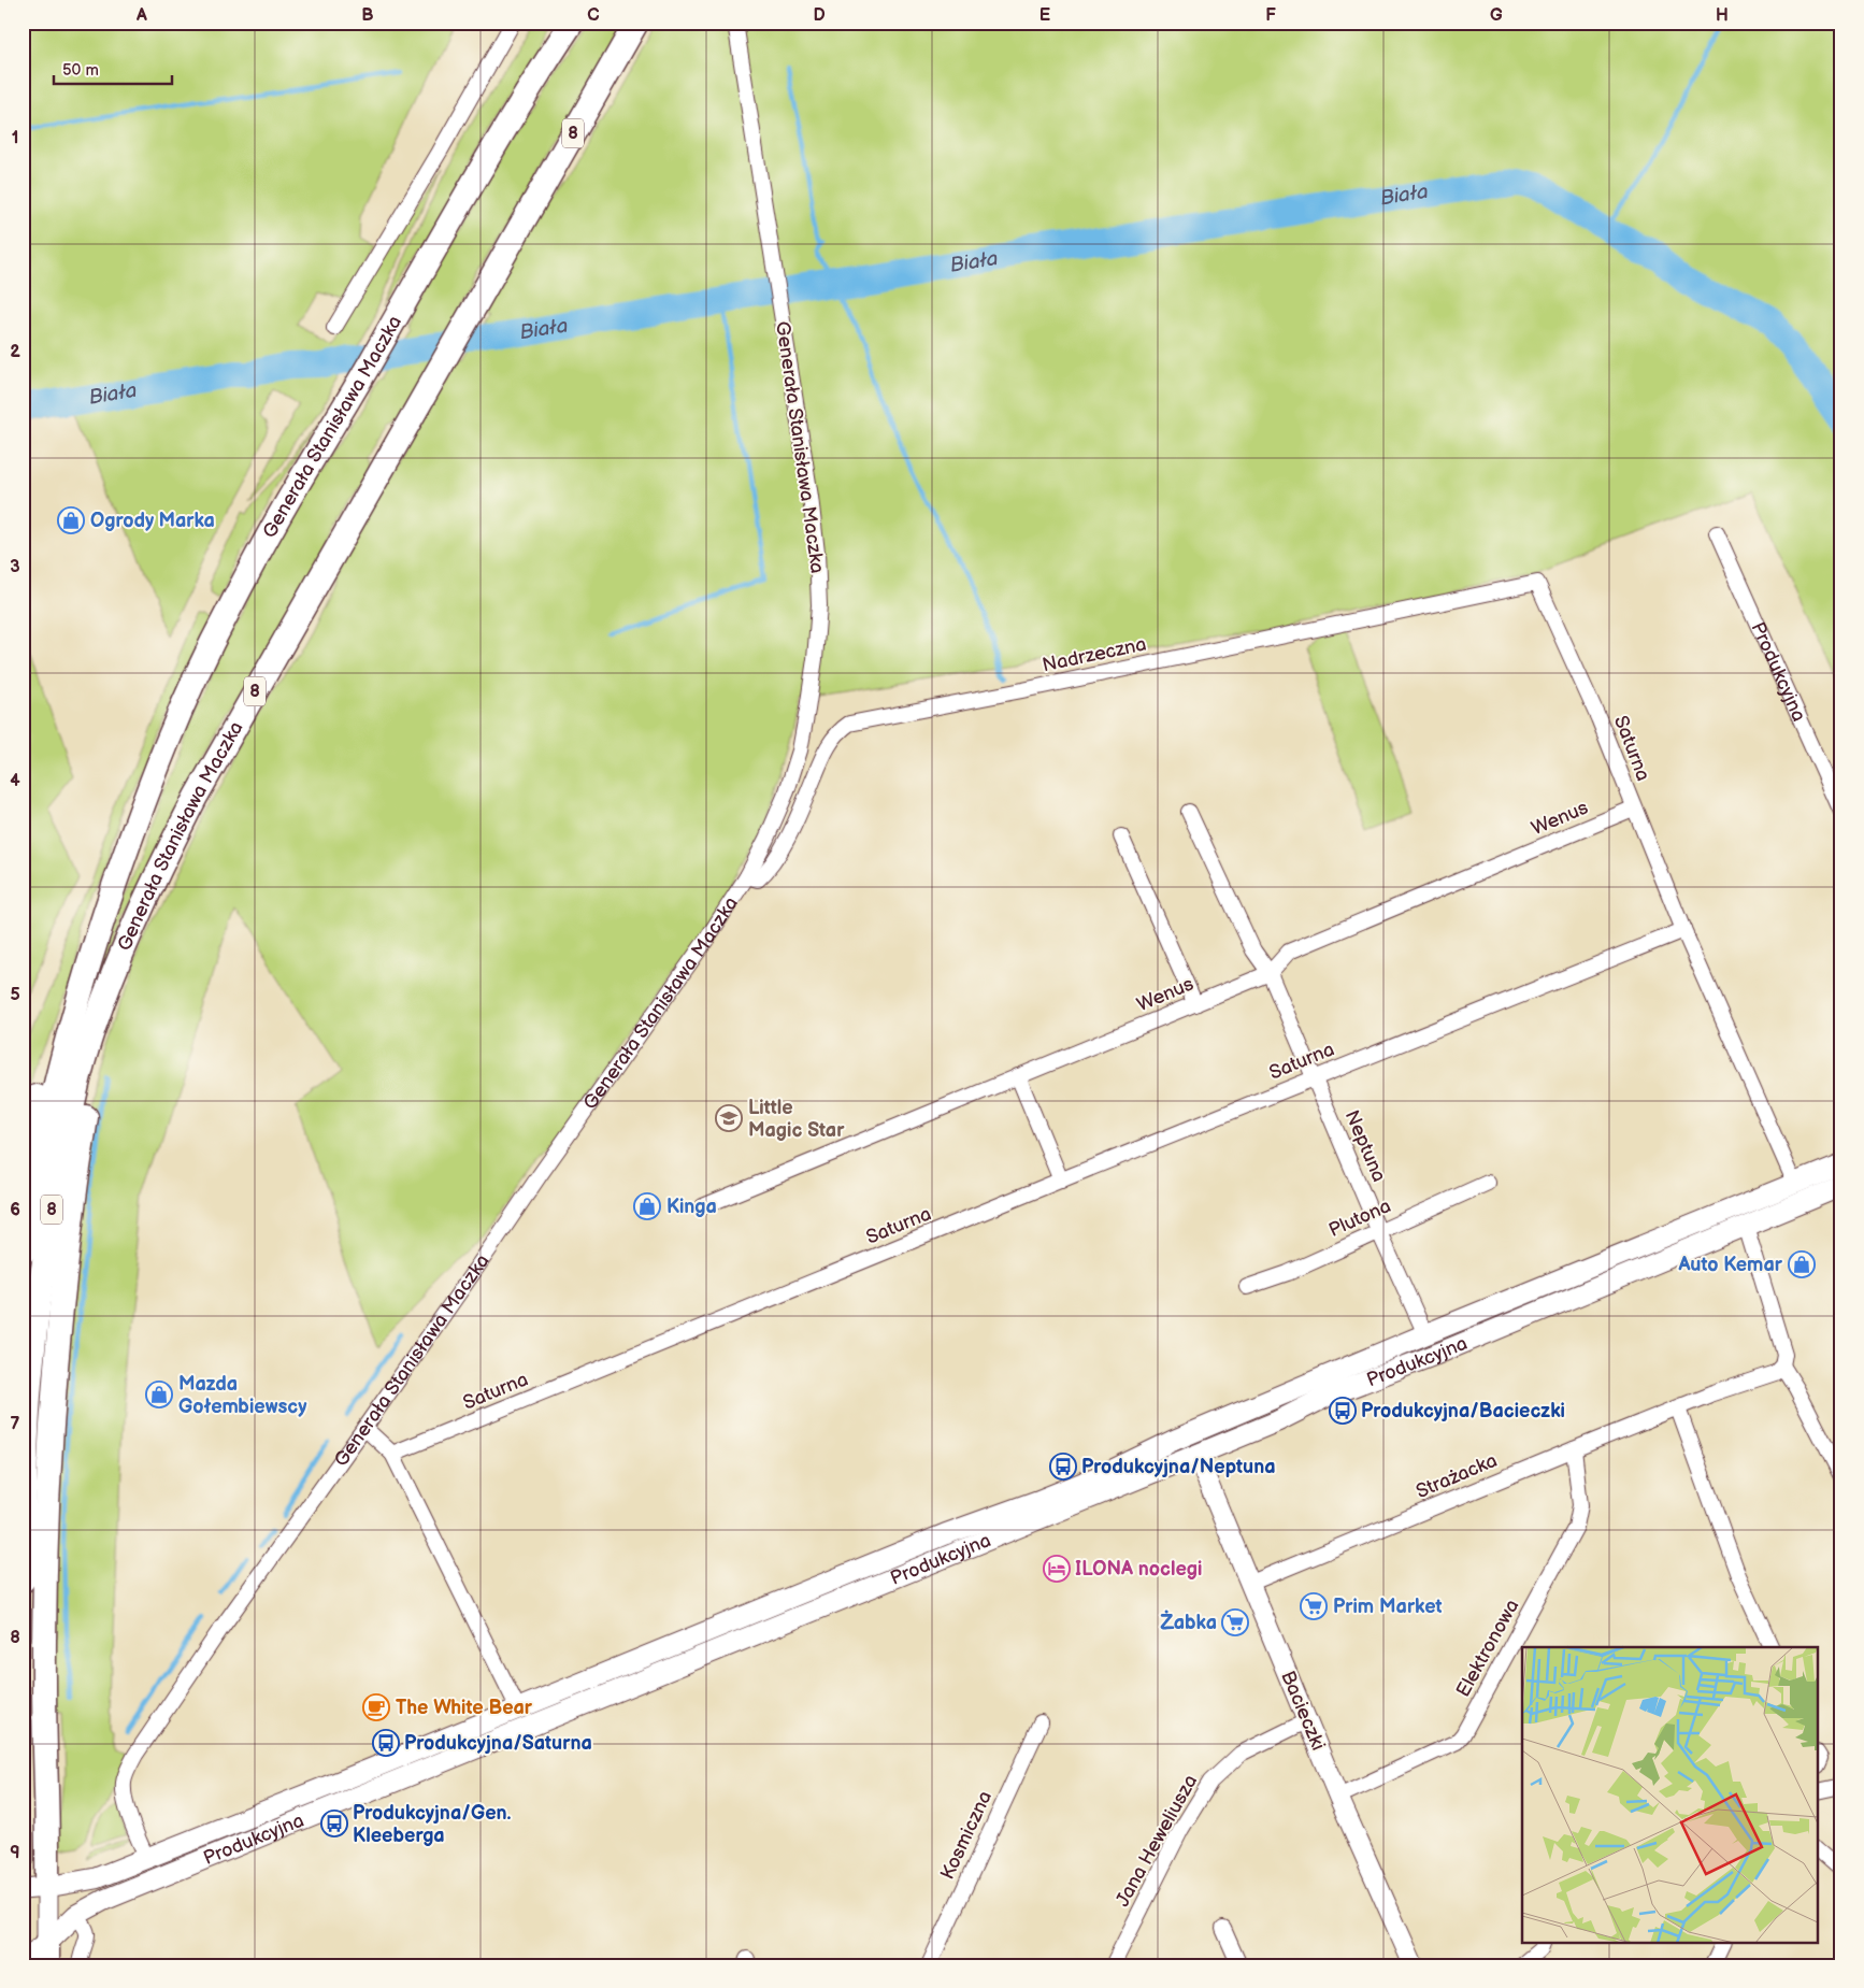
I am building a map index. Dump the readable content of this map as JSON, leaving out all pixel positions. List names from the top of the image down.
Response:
{
  "streets": {
    "highway": ["8", "Generała Stanisława Maczka"],
    "main road": ["Produkcyjna"],
    "street": [
      "Nadrzeczna",
      "Saturna",
      "Wenus",
      "Neptuna",
      "Plutona",
      "Strażacka",
      "Elektronowa",
      "Bacieczki",
      "Kosmiczna",
      "Jana Heweliusza"
    ]
  },
  "crossings": [
    ["Generała Stanisława Maczka", "Nadrzeczna"],
    ["Generała Stanisława Maczka", "Produkcyjna"],
    ["Nadrzeczna", "Saturna"],
    ["Produkcyjna", "Saturna"],
    ["Produkcyjna", "Neptuna"],
    ["Produkcyjna", "Bacieczki"],
    ["Saturna", "Wenus"],
    ["Saturna", "Neptuna"],
    ["Wenus", "Neptuna"],
    ["Neptuna", "Plutona"],
    ["Strażacka", "Elektronowa"],
    ["Strażacka", "Bacieczki"],
    ["Elektronowa", "Bacieczki"],
    ["Bacieczki", "Jana Heweliusza"]
  ],
  "water": ["Biała"],
  "places": {
    "shop": [
      "Ogrody Marka",
      "Kinga",
      "Auto Kemar",
      "Mazda Gołembiewscy"
    ],
    "school or university": ["Little Magic Star"],
    "bus stop": [
      "Produkcyjna/Bacieczki",
      "Produkcyjna/Neptuna",
      "Produkcyjna/Saturna",
      "Produkcyjna/Gen. Kleeberga"
    ],
    "hotel": ["ILONA noclegi"],
    "supermarket": ["Prim Market", "Żabka"],
    "cafe": ["The White Bear"]
  },
  "scale_bar": "50 m",
  "grid": {
    "columns": [
      "A",
      "B",
      "C",
      "D",
      "E",
      "F",
      "G",
      "H"
    ],
    "rows": [
      "1",
      "2",
      "3",
      "4",
      "5",
      "6",
      "7",
      "8",
      "9"
    ]
  }
}
